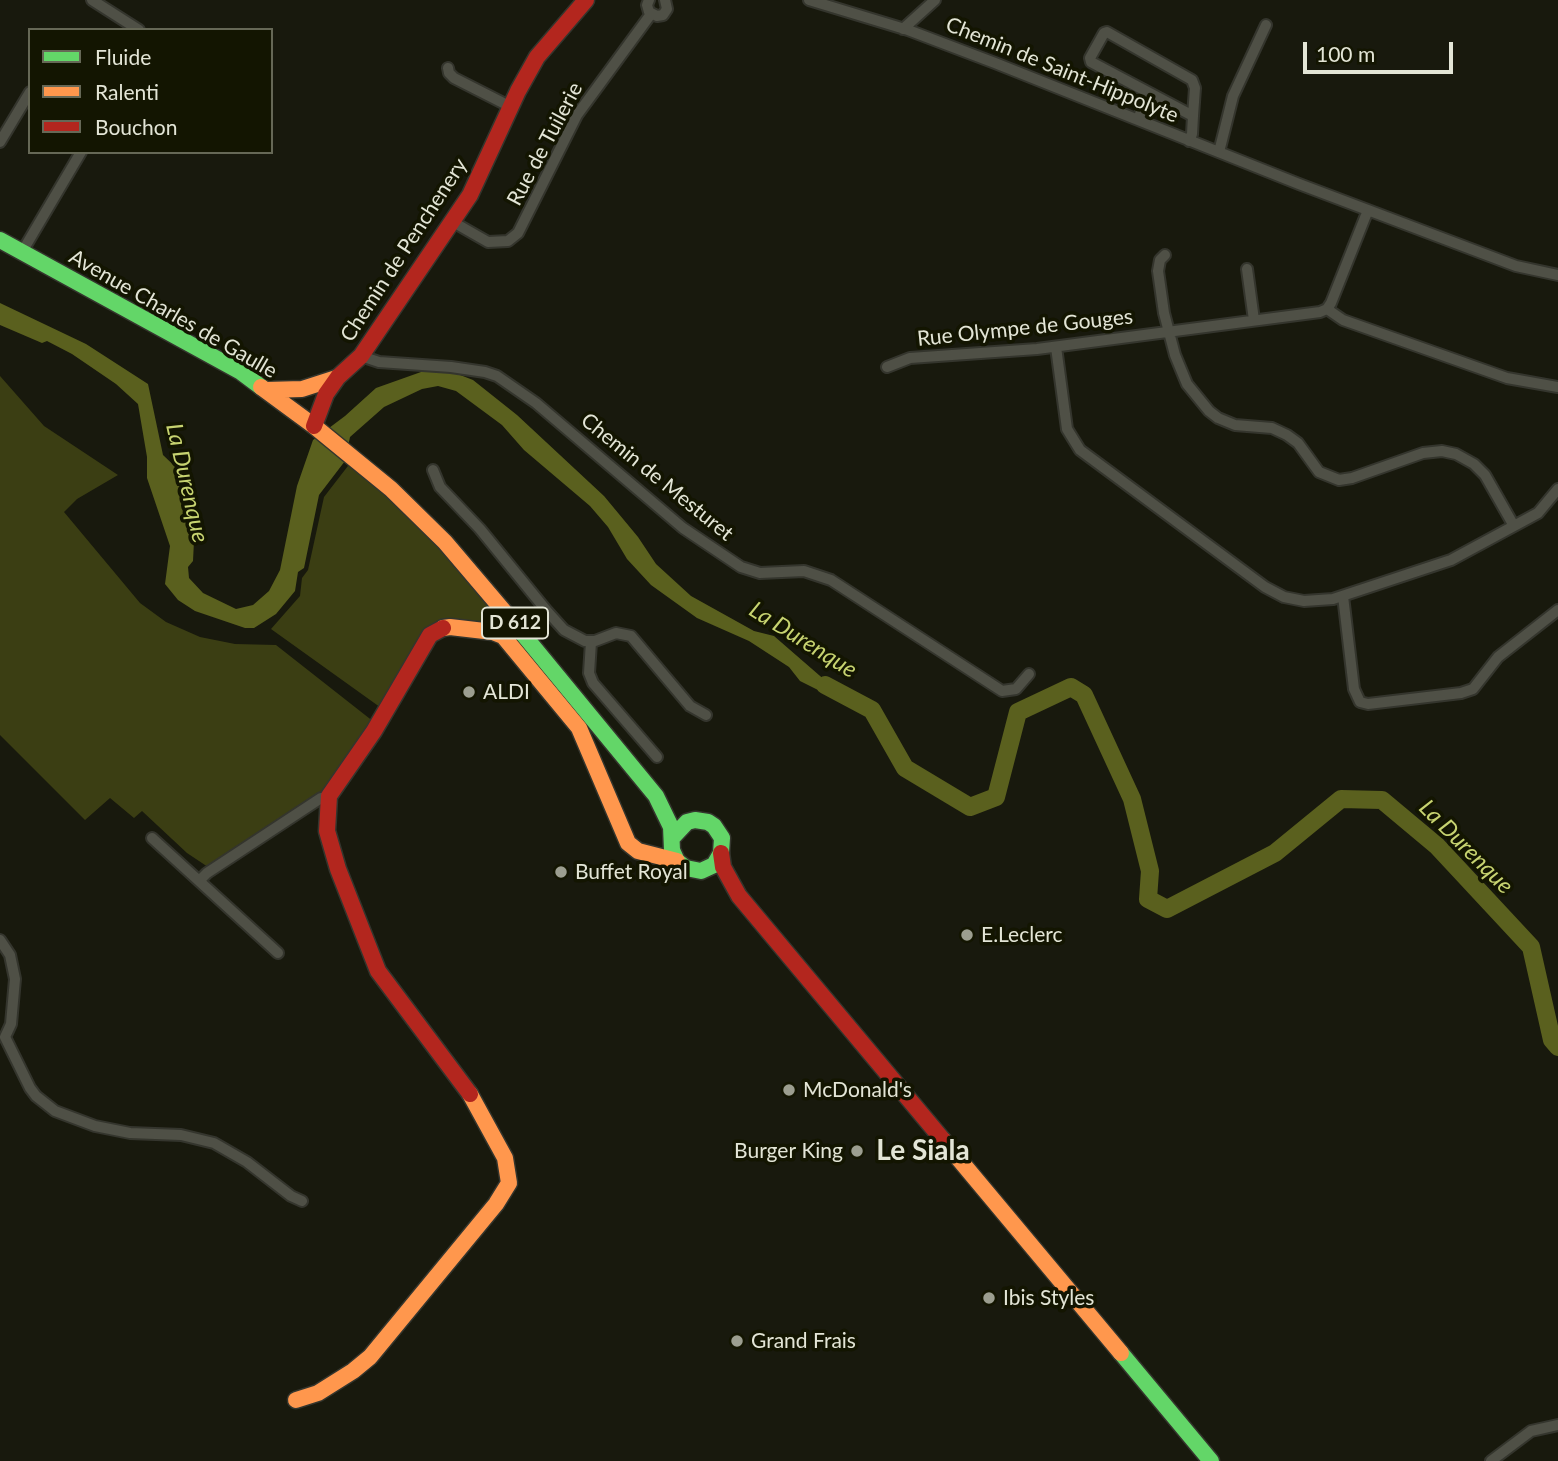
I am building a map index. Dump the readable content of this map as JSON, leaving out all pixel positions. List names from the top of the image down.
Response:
{
  "streets": {
    "main road": ["Chemin de Penchenery", "Avenue Charles de Gaulle", "D 612"],
    "street": [
      "Chemin de Saint-Hippolyte",
      "Rue de Tuilerie",
      "Rue Olympe de Gouges",
      "Chemin de Mesturet"
    ]
  },
  "crossings": [
    ["Rue de Tuilerie", "Chemin de Penchenery"],
    ["Chemin de Penchenery", "Avenue Charles de Gaulle"],
    ["Chemin de Penchenery", "Chemin de Mesturet"],
    ["Chemin de Penchenery", "D 612"],
    ["Avenue Charles de Gaulle", "D 612"]
  ],
  "districts": ["Le Siala"],
  "water": ["La Durenque"],
  "places": [
    "ALDI",
    "Buffet Royal",
    "E.Leclerc",
    "McDonald's",
    "Burger King",
    "Ibis Styles",
    "Grand Frais"
  ],
  "legend": ["Fluide", "Ralenti", "Bouchon"],
  "scale_bar": "100 m"
}
